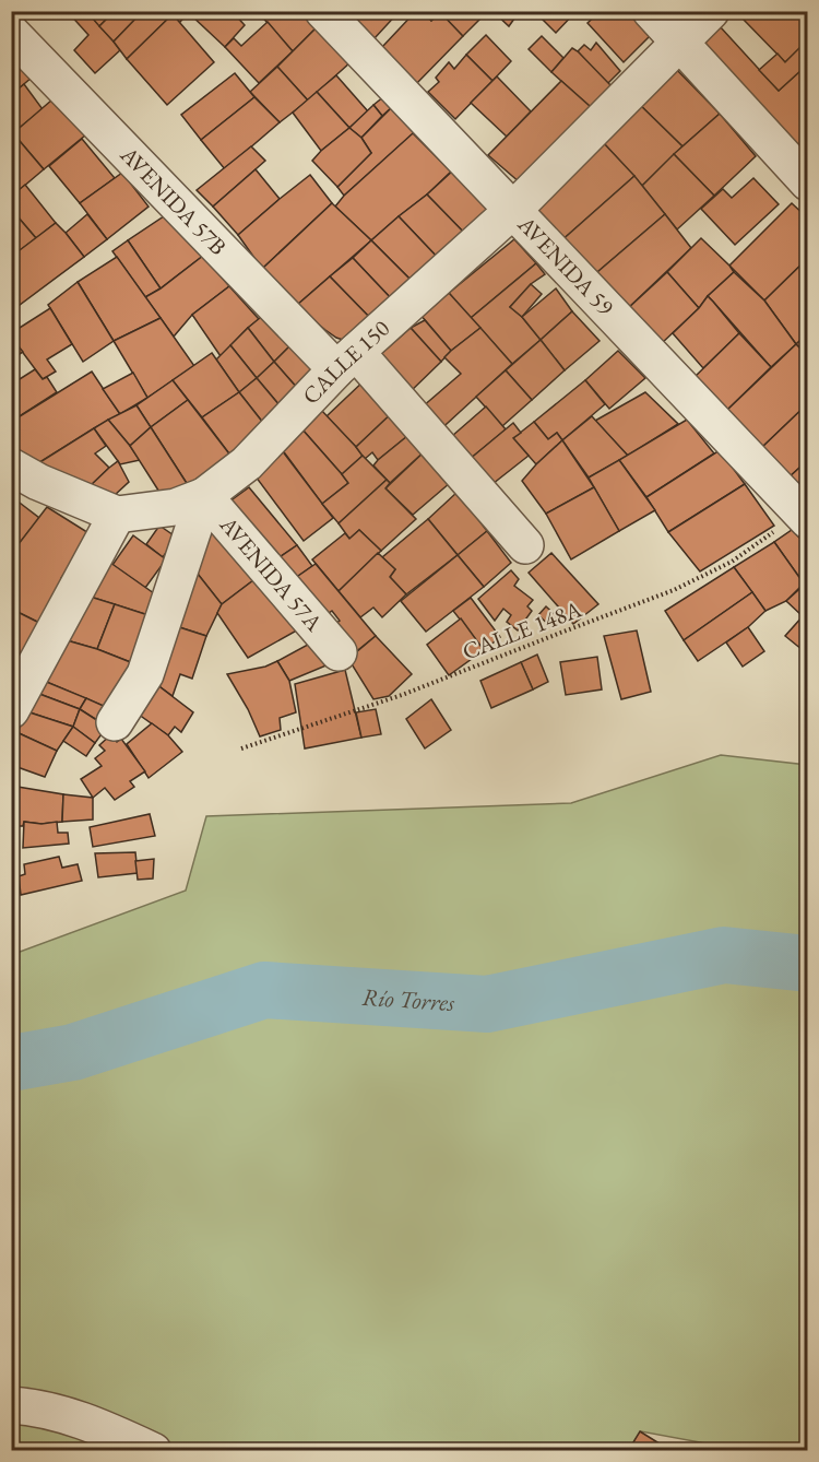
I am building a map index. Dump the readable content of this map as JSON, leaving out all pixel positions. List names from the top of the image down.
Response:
{
  "streets": {
    "lane": [
      "AVENIDA 57B",
      "AVENIDA 59",
      "CALLE 150",
      "AVENIDA 57A"
    ],
    "path": ["CALLE 148A"]
  },
  "crossings": [
    ["AVENIDA 57B", "CALLE 150"],
    ["AVENIDA 59", "CALLE 150"],
    ["AVENIDA 59", "CALLE 148A"],
    ["CALLE 150", "AVENIDA 57A"]
  ],
  "water": ["Río Torres"]
}
